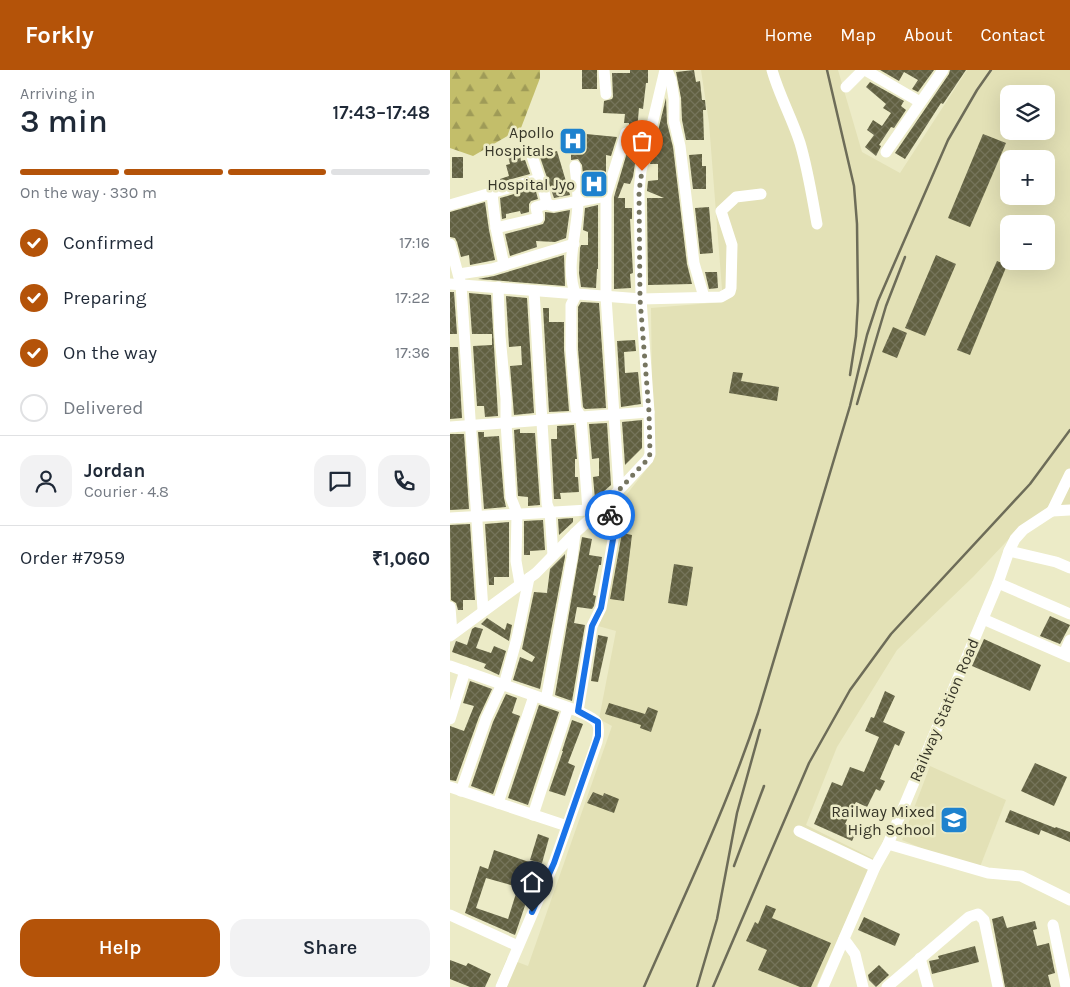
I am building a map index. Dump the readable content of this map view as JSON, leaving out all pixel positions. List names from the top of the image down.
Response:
{
  "streets": {
    "street": ["Railway Station Road"]
  },
  "places": {
    "hospital": ["Apollo Hospitals", "Hospital Jyo"],
    "school or university": ["Railway Mixed High School"]
  },
  "page": {
    "header": "Forkly",
    "nav": [
      "Home",
      "Map",
      "About",
      "Contact"
    ],
    "heading": ["3 min", "Arriving in", "17:43–17:48"],
    "panel": [
      "Jordan",
      "Courier · 4.8",
      "Order #7959",
      "₹1,060"
    ],
    "map_buttons": ["+", "−"],
    "bar": "On the way · 330 m",
    "list": [
      ["Confirmed", "17:16"],
      ["Preparing", "17:22"],
      ["On the way", "17:36"],
      "Delivered"
    ],
    "buttons": ["Help", "Share"]
  }
}
